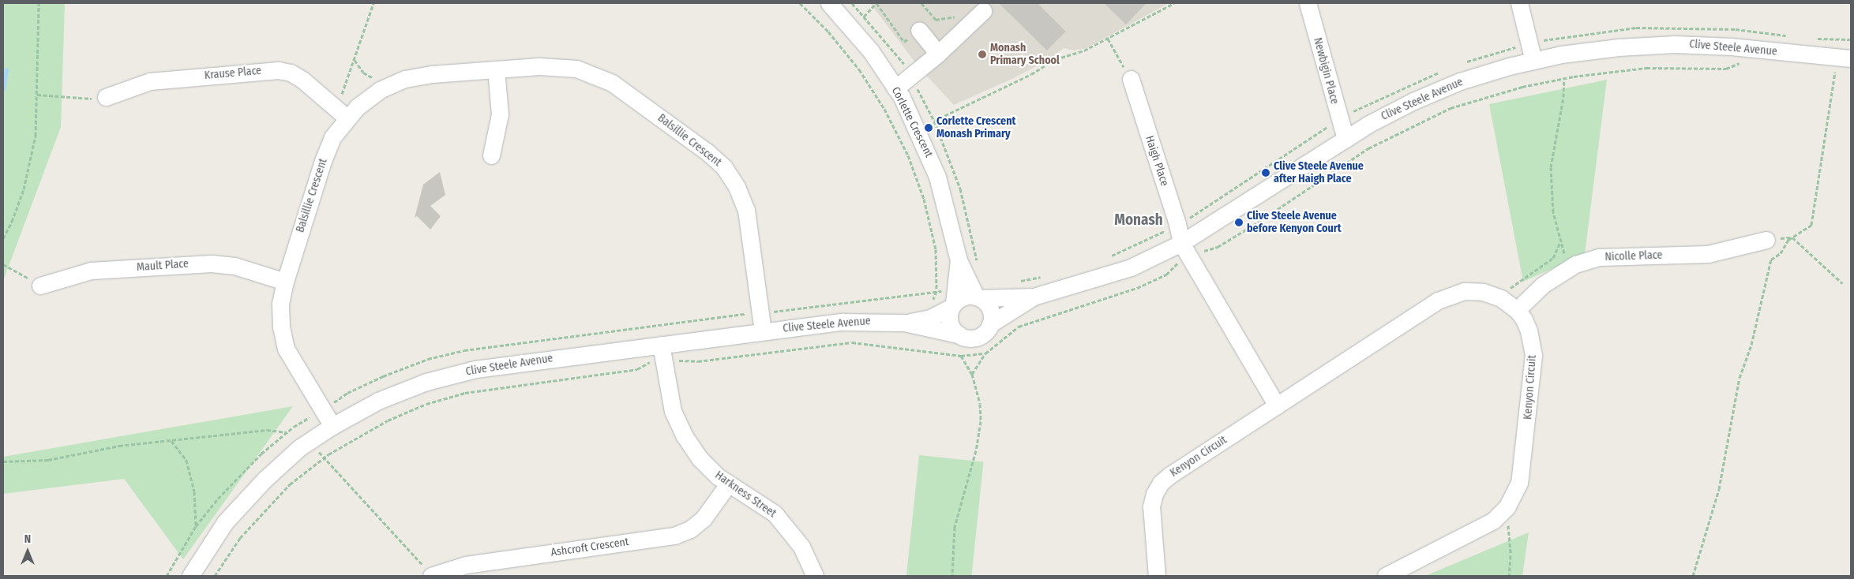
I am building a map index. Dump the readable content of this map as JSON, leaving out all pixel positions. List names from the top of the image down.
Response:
{
  "streets": {
    "street": [
      "Clive Steele Avenue",
      "Newbigin Place",
      "Krause Place",
      "Corlette Crescent",
      "Balsillie Crescent",
      "Haigh Place",
      "Nicolle Place",
      "Mault Place",
      "Kenyon Circuit",
      "Harkness Street",
      "Ashcroft Crescent"
    ]
  },
  "crossings": [
    ["Clive Steele Avenue", "Newbigin Place"],
    ["Clive Steele Avenue", "Corlette Crescent"],
    ["Clive Steele Avenue", "Balsillie Crescent"],
    ["Clive Steele Avenue", "Haigh Place"],
    ["Clive Steele Avenue", "Harkness Street"],
    ["Krause Place", "Balsillie Crescent"],
    ["Balsillie Crescent", "Mault Place"],
    ["Nicolle Place", "Kenyon Circuit"],
    ["Harkness Street", "Ashcroft Crescent"]
  ],
  "districts": ["Monash"],
  "places": [
    "Monash Primary School",
    "Corlette Crescent Monash Primary",
    "Clive Steele Avenue after Haigh Place",
    "Clive Steele Avenue before Kenyon Court"
  ],
  "north": "top"
}
